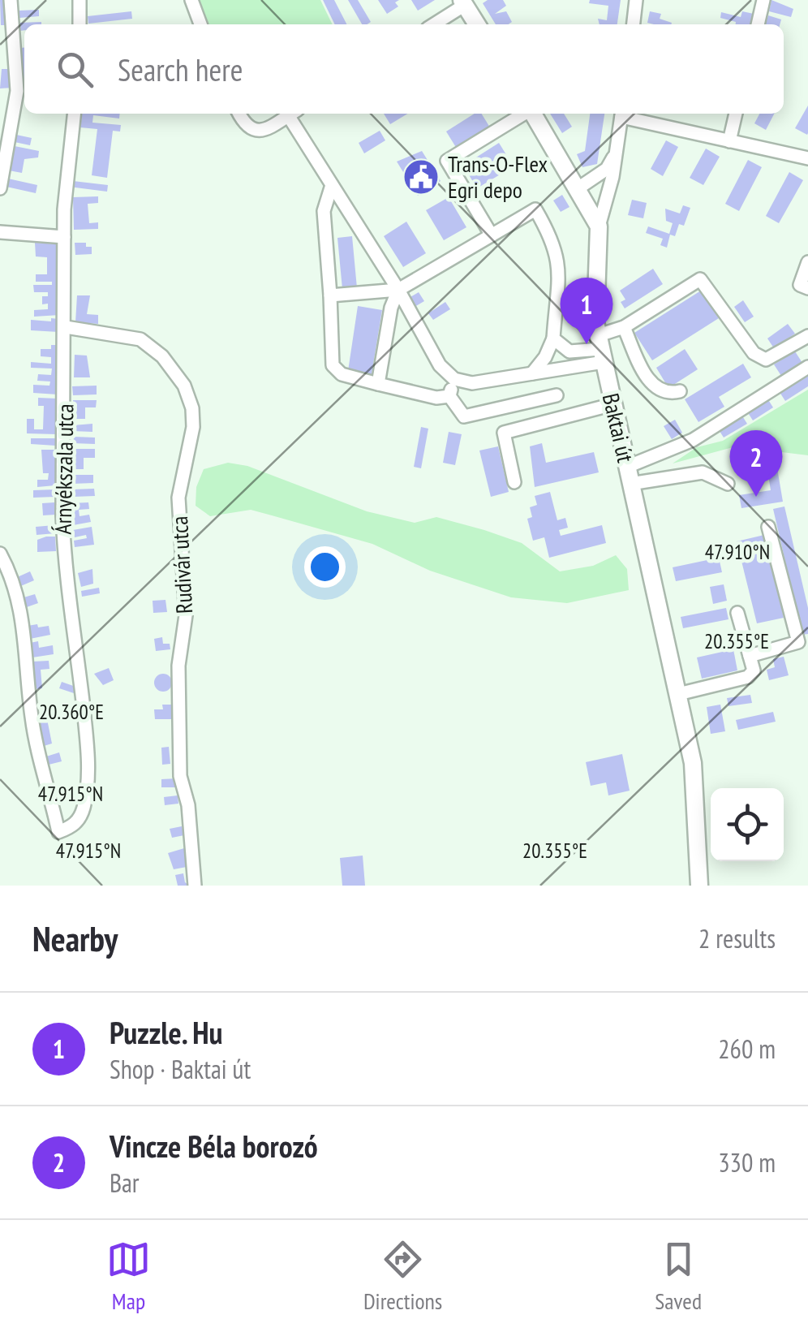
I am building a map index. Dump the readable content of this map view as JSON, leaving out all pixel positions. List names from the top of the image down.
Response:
{
  "streets": {
    "main road": ["Baktai út"],
    "street": ["Árnyékszala utca", "Rudivár utca"]
  },
  "crossings": [
    ["Árnyékszala utca", "Rudivár utca"]
  ],
  "places": {
    "public building": ["Trans-O-Flex Egri depo"]
  },
  "page": {
    "search": "Search here",
    "pins": ["1", "2"],
    "heading": ["Nearby", "2 results"],
    "list": [
      {
        "mark": "1",
        "name": "Puzzle. Hu",
        "note": "Shop · Baktai út",
        "value": "260 m"
      },
      {
        "mark": "2",
        "name": "Vincze Béla borozó",
        "note": "Bar",
        "value": "330 m"
      }
    ],
    "nav": ["Map", "Directions", "Saved"]
  },
  "coordinates": [
    "47.910°N",
    "20.355°E",
    "20.360°E",
    "47.915°N"
  ]
}
